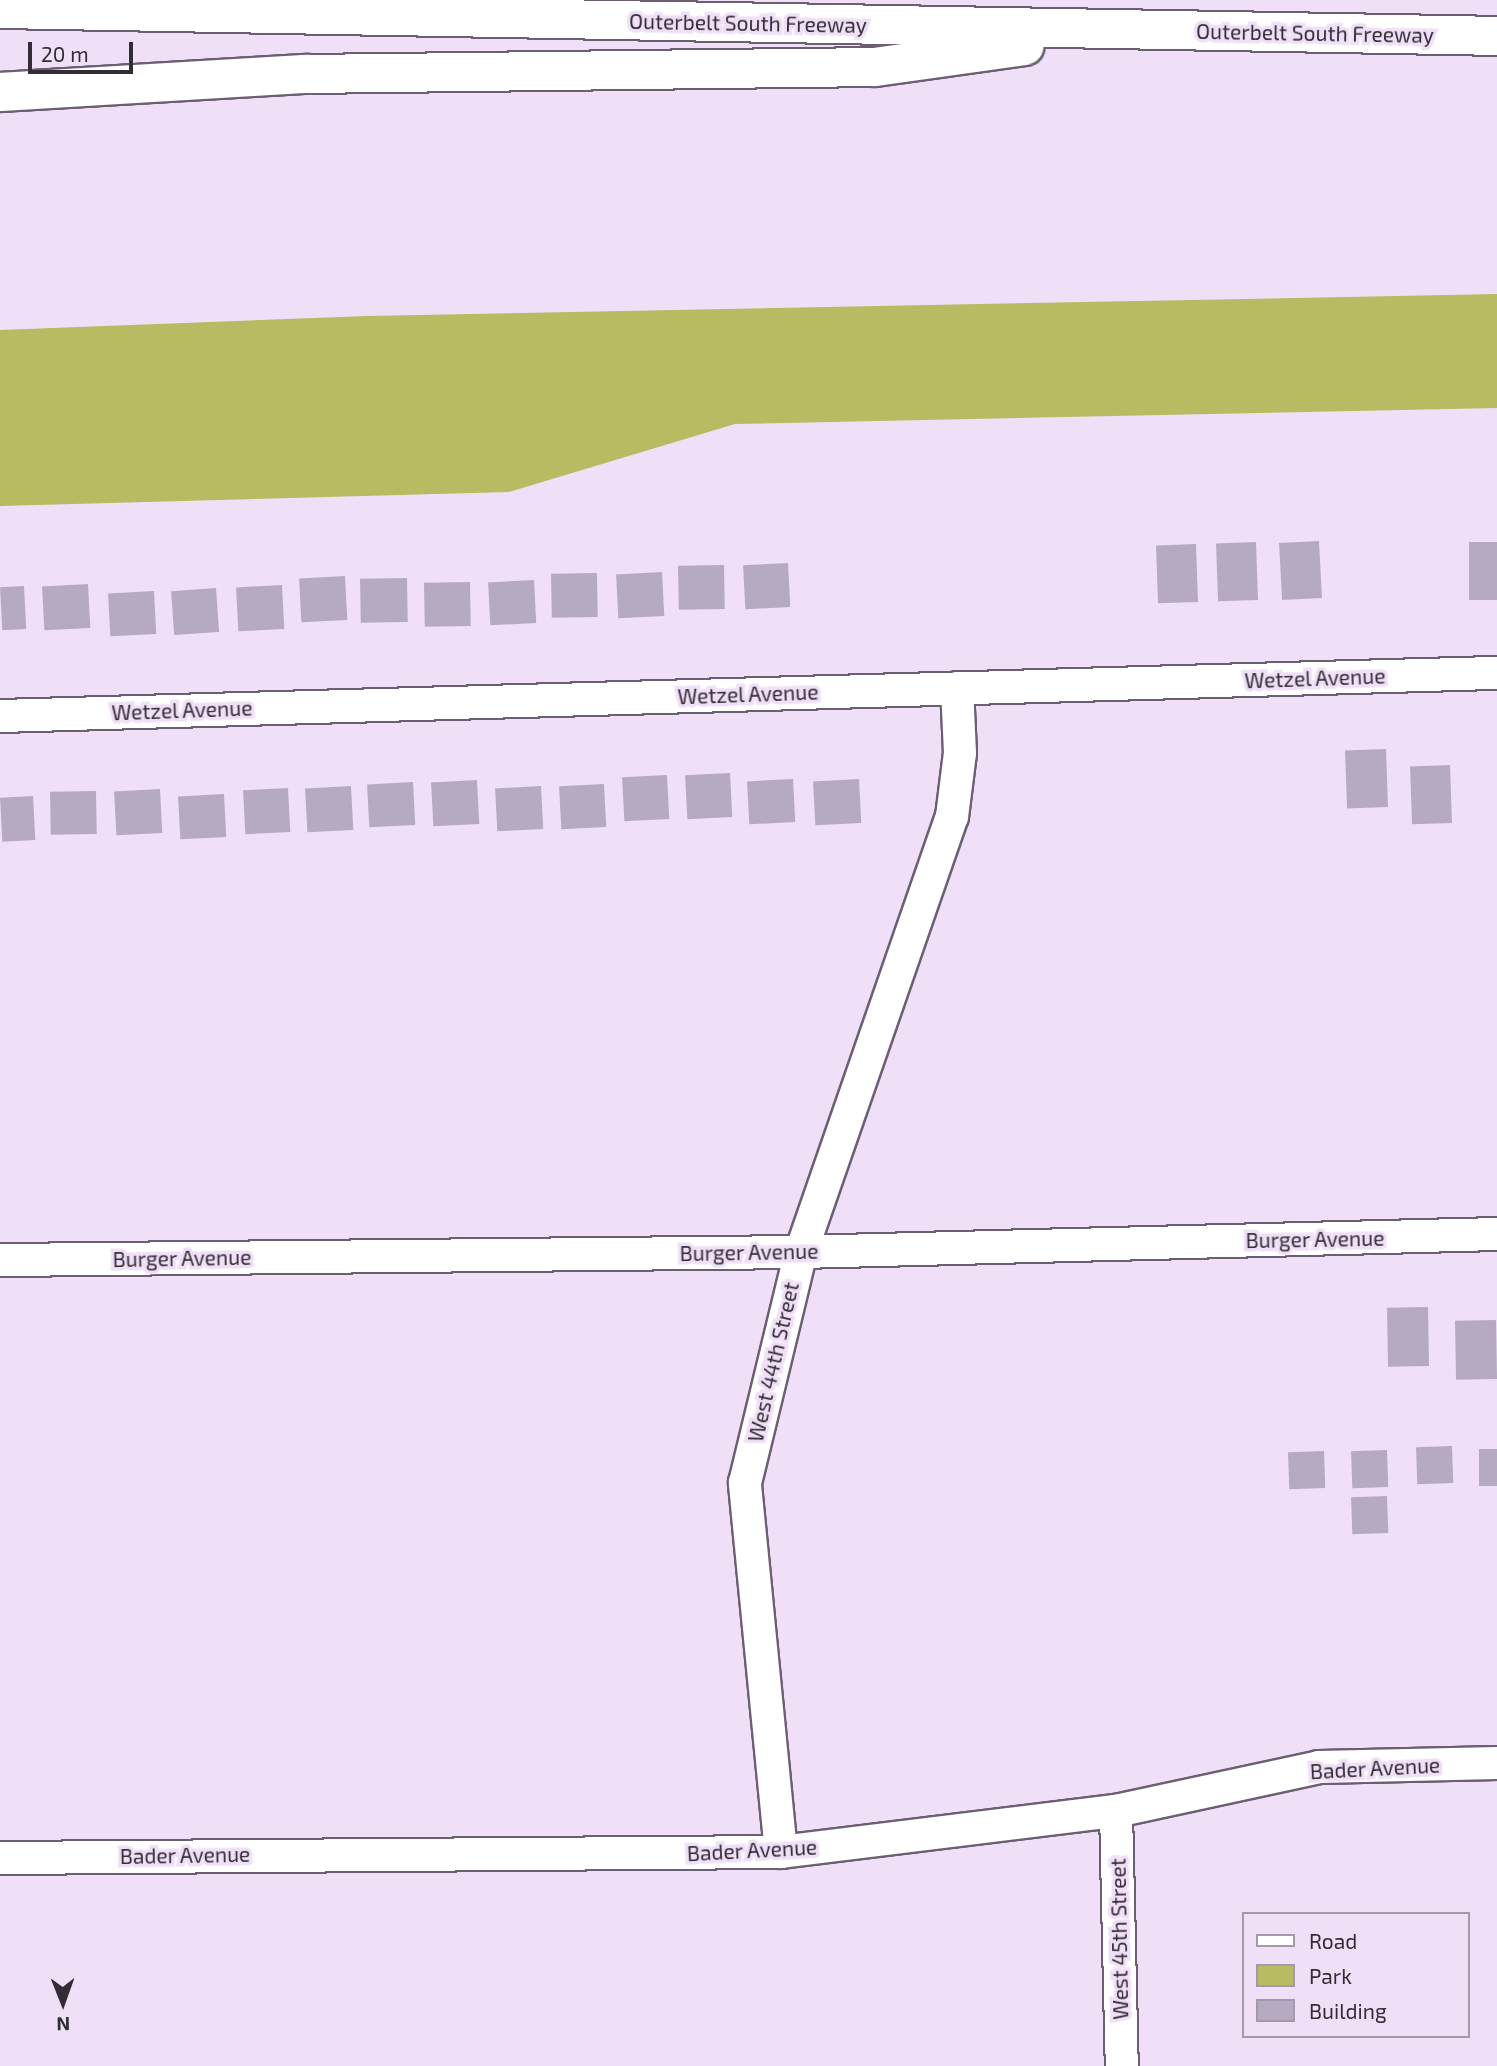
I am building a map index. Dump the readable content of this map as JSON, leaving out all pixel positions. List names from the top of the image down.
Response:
{
  "streets": {
    "highway": ["Outerbelt South Freeway"],
    "street": [
      "Wetzel Avenue",
      "Burger Avenue",
      "West 44th Street",
      "Bader Avenue",
      "West 45th Street"
    ]
  },
  "crossings": [
    ["Wetzel Avenue", "West 44th Street"],
    ["Burger Avenue", "West 44th Street"],
    ["West 44th Street", "Bader Avenue"],
    ["Bader Avenue", "West 45th Street"]
  ],
  "legend": ["Road", "Park", "Building"],
  "scale_bar": "20 m",
  "north": "bottom"
}
